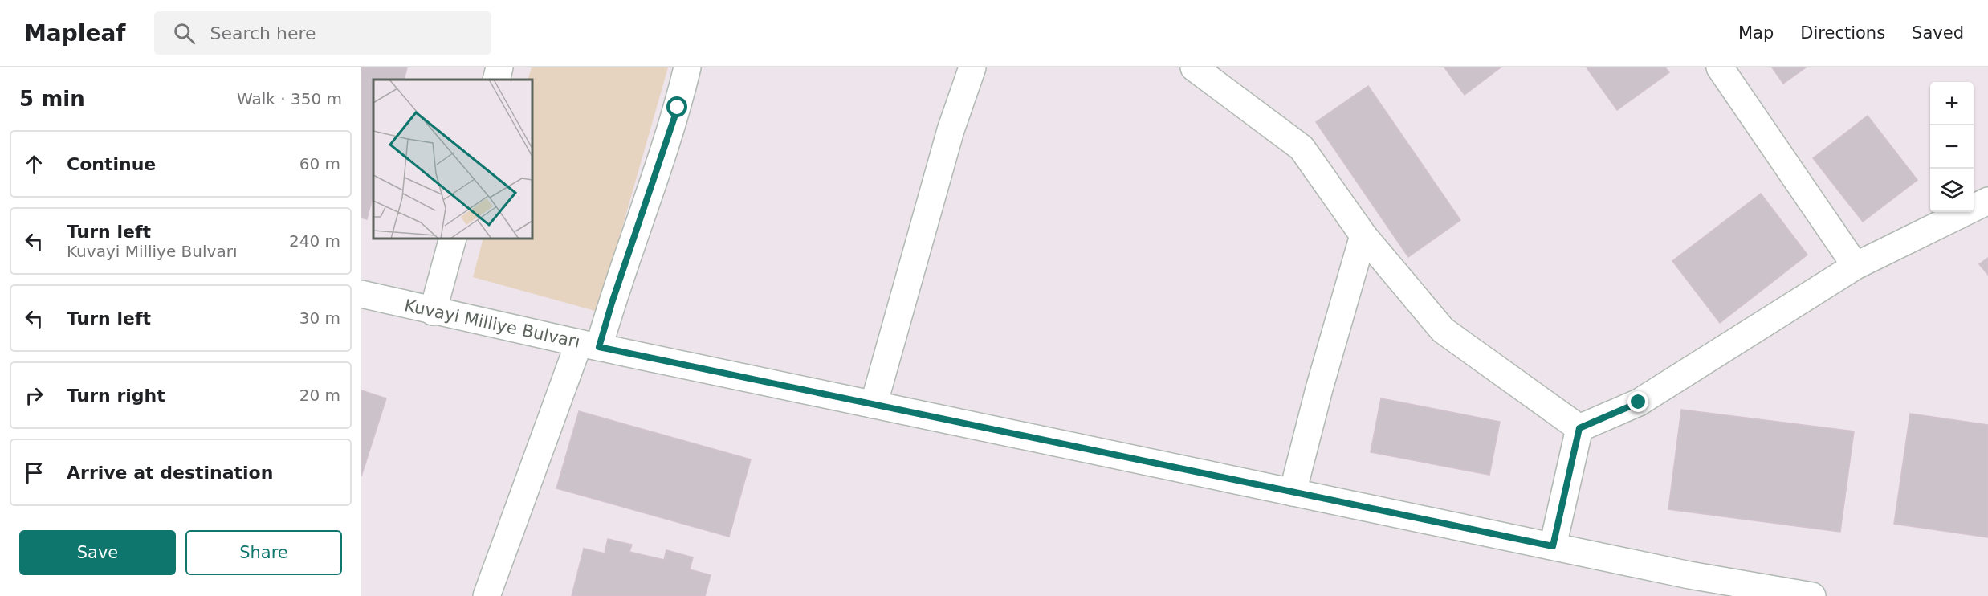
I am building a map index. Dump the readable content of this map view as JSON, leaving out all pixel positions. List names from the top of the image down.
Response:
{
  "streets": {
    "street": ["Kuvayi Milliye Bulvarı"]
  },
  "page": {
    "header": "Mapleaf",
    "search": "Search here",
    "nav": ["Map", "Directions", "Saved"],
    "heading": ["5 min", "Walk · 350 m"],
    "map_buttons": ["+", "−"],
    "list": [
      ["Continue", "60 m"],
      ["Turn left", "Kuvayi Milliye Bulvarı", "240 m"],
      ["Turn left", "30 m"],
      ["Turn right", "20 m"],
      "Arrive at destination"
    ],
    "buttons": ["Save", "Share"]
  }
}
